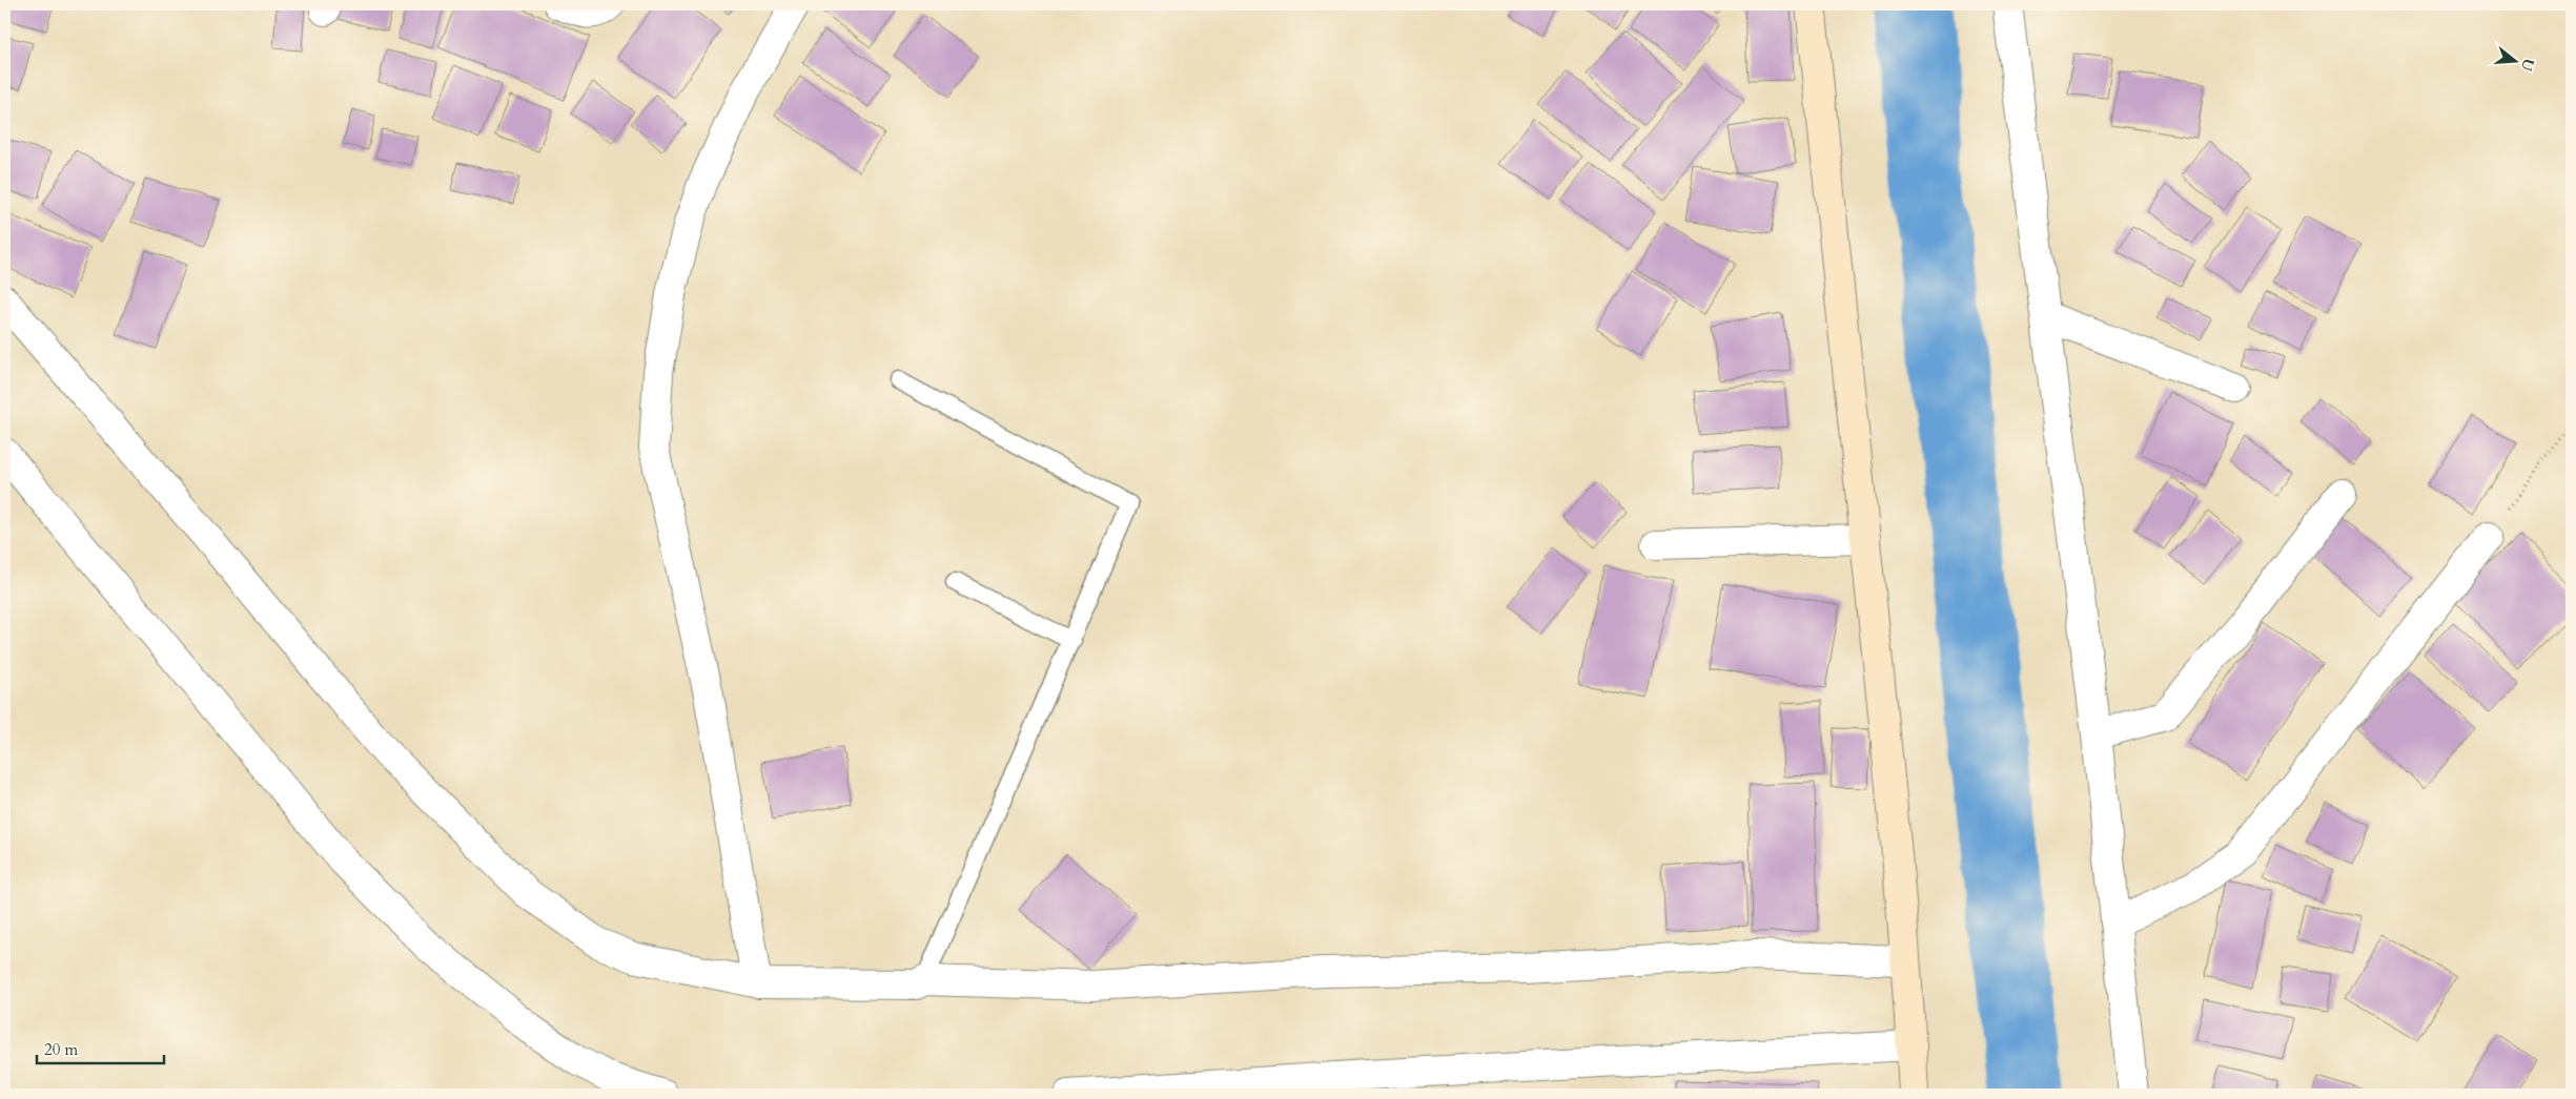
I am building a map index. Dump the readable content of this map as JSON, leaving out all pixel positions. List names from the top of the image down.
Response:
{
  "scale_bar": "20 m",
  "north": "right"
}
